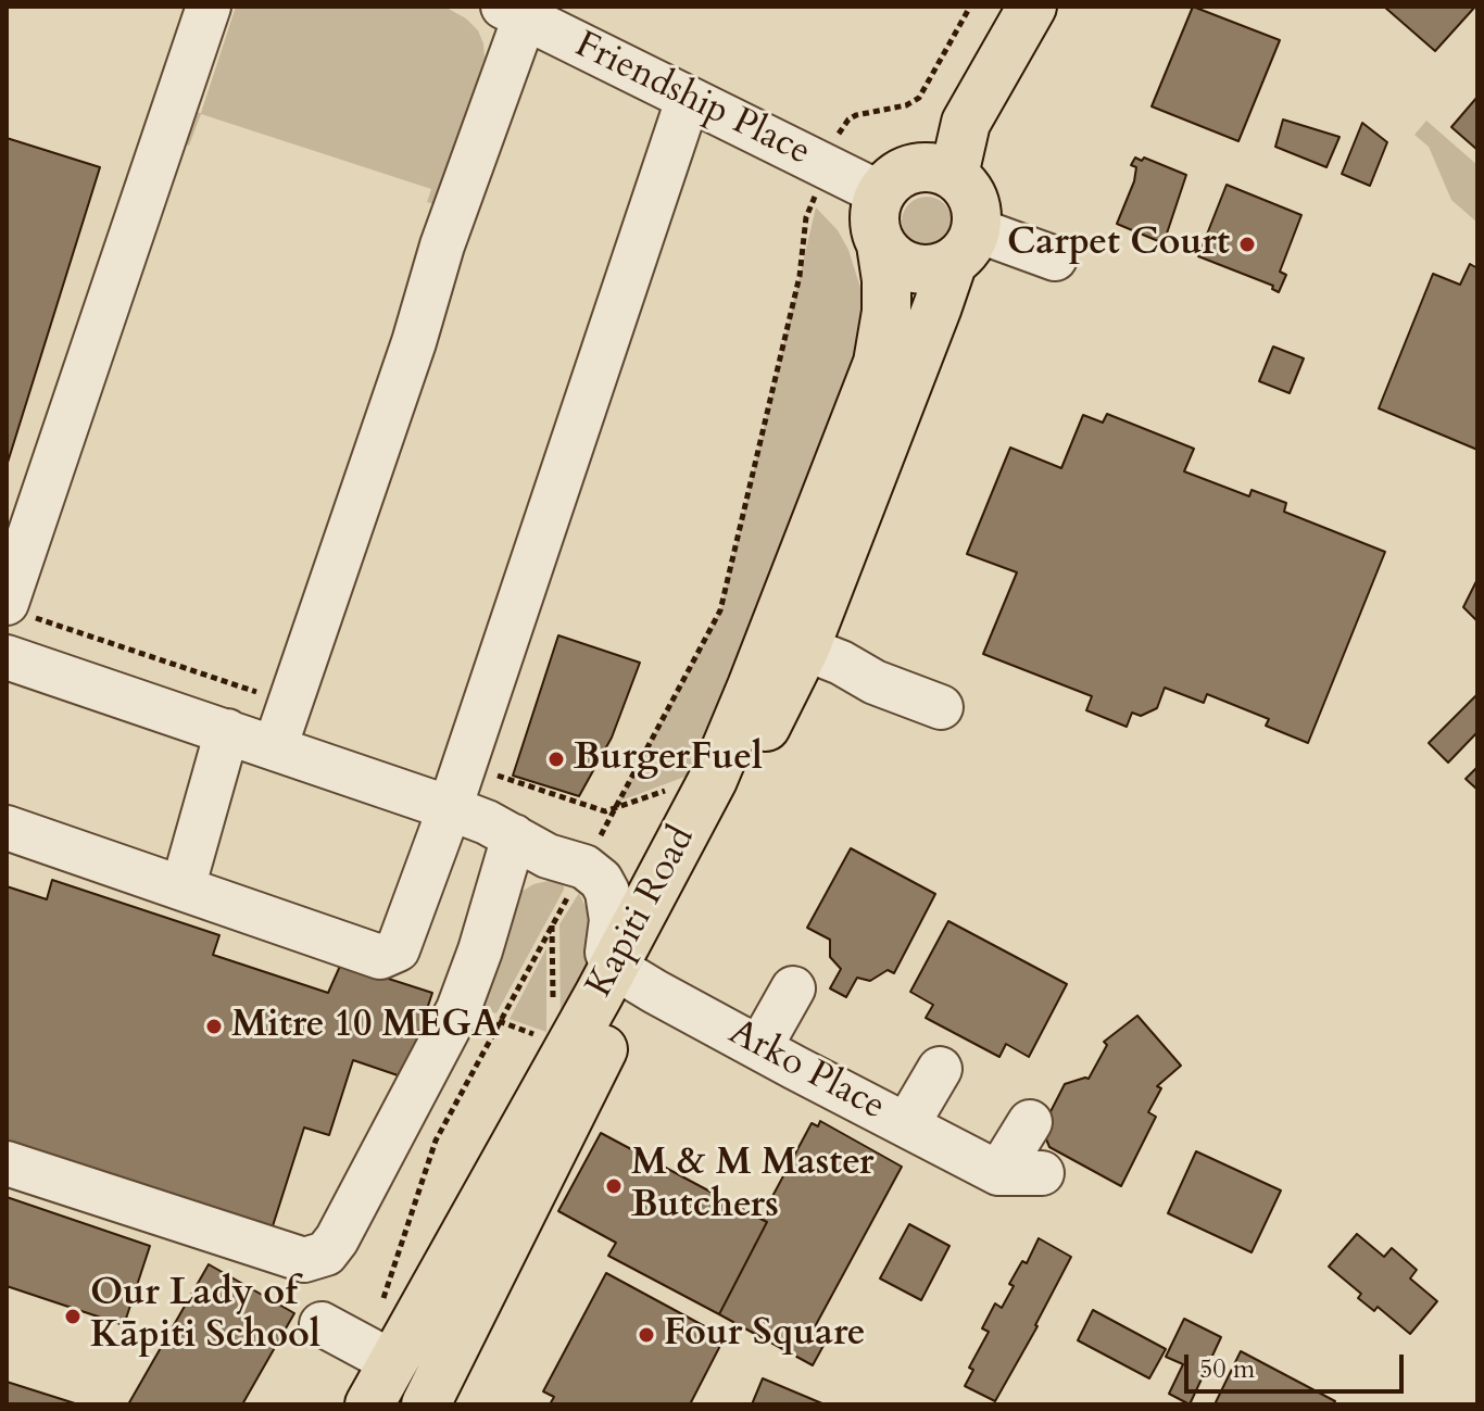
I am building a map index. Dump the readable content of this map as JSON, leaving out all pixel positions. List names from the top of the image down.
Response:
{
  "streets": {
    "main road": ["Kapiti Road"],
    "street": ["Friendship Place", "Arko Place"]
  },
  "crossings": [
    ["Friendship Place", "Kapiti Road"],
    ["Kapiti Road", "Arko Place"]
  ],
  "places": [
    "Carpet Court",
    "BurgerFuel",
    "Mitre 10 MEGA",
    "M & M Master Butchers",
    "Our Lady of Kāpiti School",
    "Four Square"
  ],
  "scale_bar": "50 m"
}
